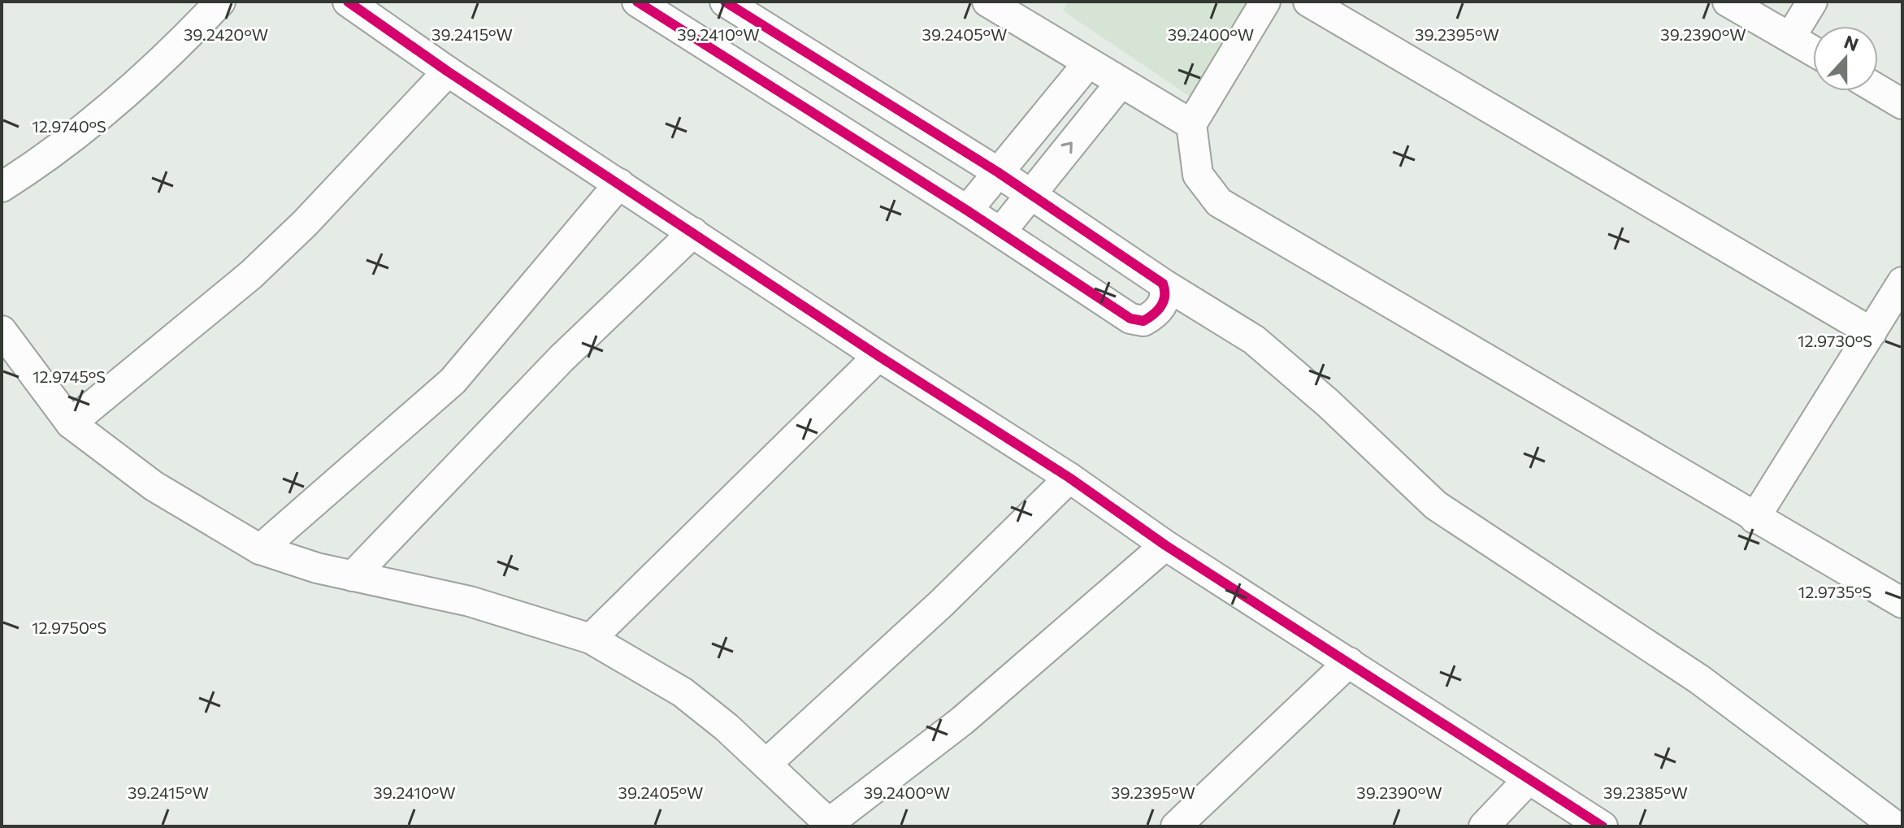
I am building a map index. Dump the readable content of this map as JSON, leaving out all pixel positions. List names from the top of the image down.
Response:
{
  "north": "top",
  "coordinates": [
    "39.2420°W",
    "39.2415°W",
    "39.2410°W",
    "39.2405°W",
    "39.2400°W",
    "39.2395°W",
    "39.2390°W",
    "12.9740°S",
    "12.9730°S",
    "12.9745°S",
    "12.9735°S",
    "12.9750°S",
    "39.2385°W"
  ]
}
